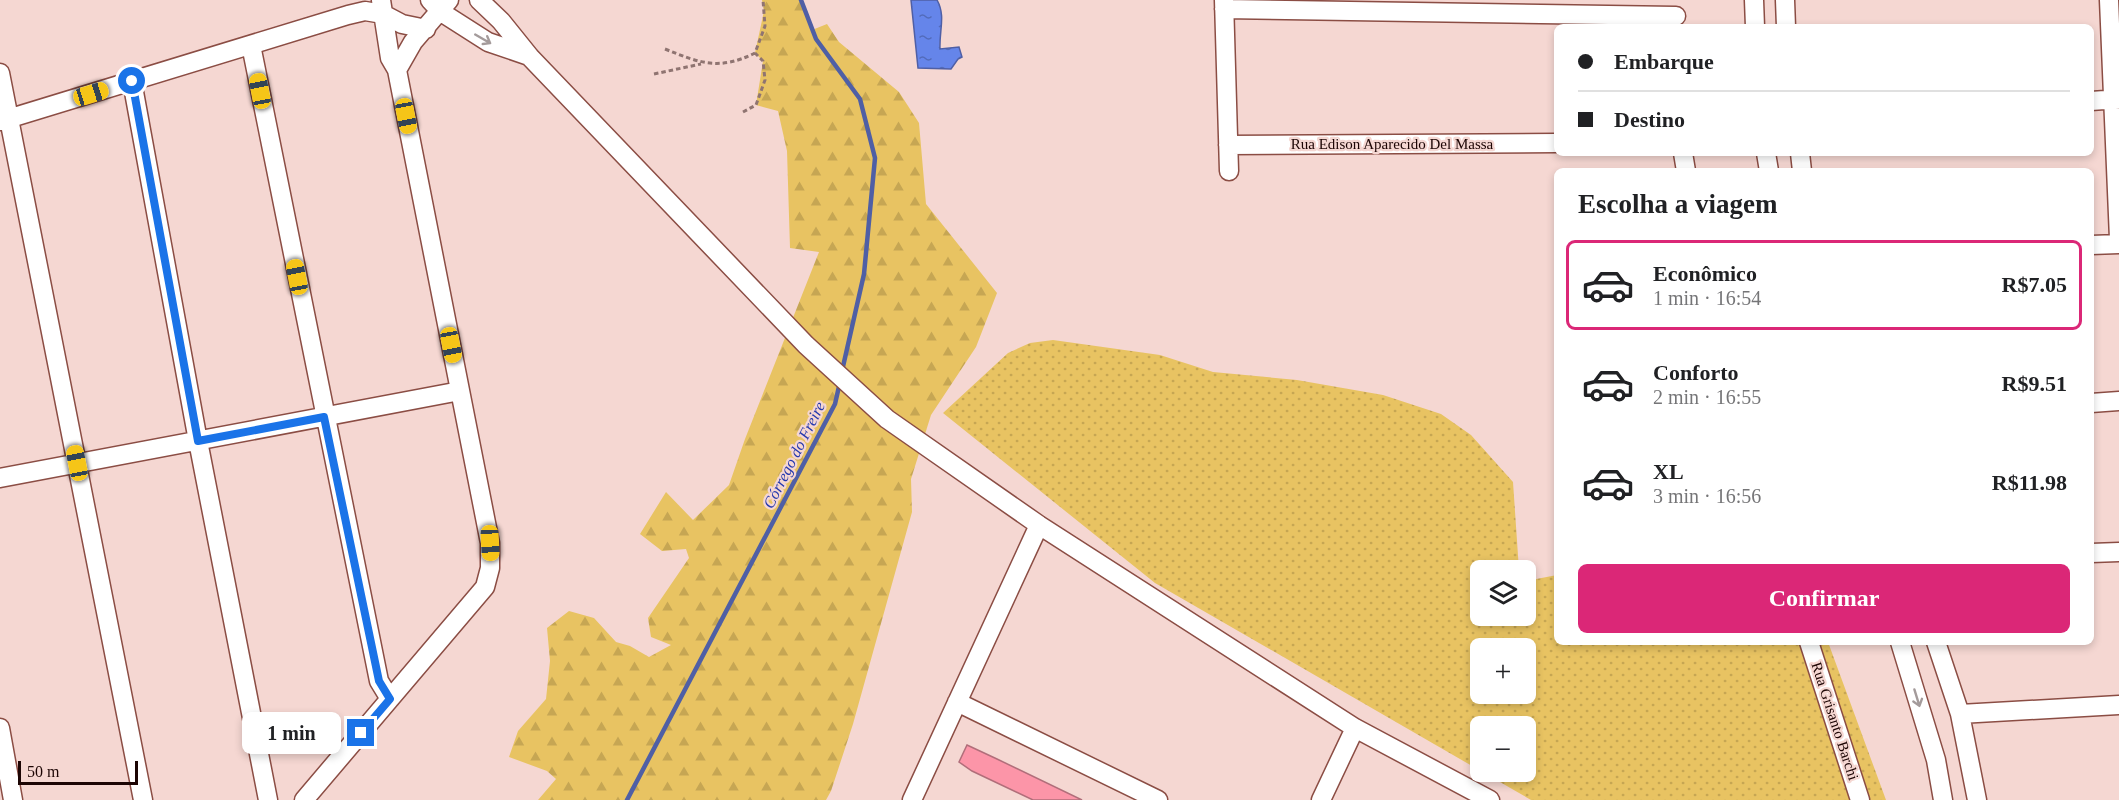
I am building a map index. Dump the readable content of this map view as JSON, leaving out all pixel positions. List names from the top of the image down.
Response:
{
  "streets": {
    "street": ["Rua Edison Aparecido Del Massa", "Rua Grisanto Barchi"]
  },
  "water": ["Córrego do Freire"],
  "scale_bar": "50 m",
  "page": {
    "banner": ["Embarque", "Destino"],
    "heading": "Escolha a viagem",
    "list": [
      {
        "name": "Econômico",
        "note": "1 min · 16:54",
        "value": "R$7.05"
      },
      {
        "name": "Conforto",
        "note": "2 min · 16:55",
        "value": "R$9.51"
      },
      {
        "name": "XL",
        "note": "3 min · 16:56",
        "value": "R$11.98"
      }
    ],
    "buttons": "Confirmar",
    "map_buttons": ["+", "−"],
    "bubble": "1 min",
    "scale": "50 m"
  }
}
